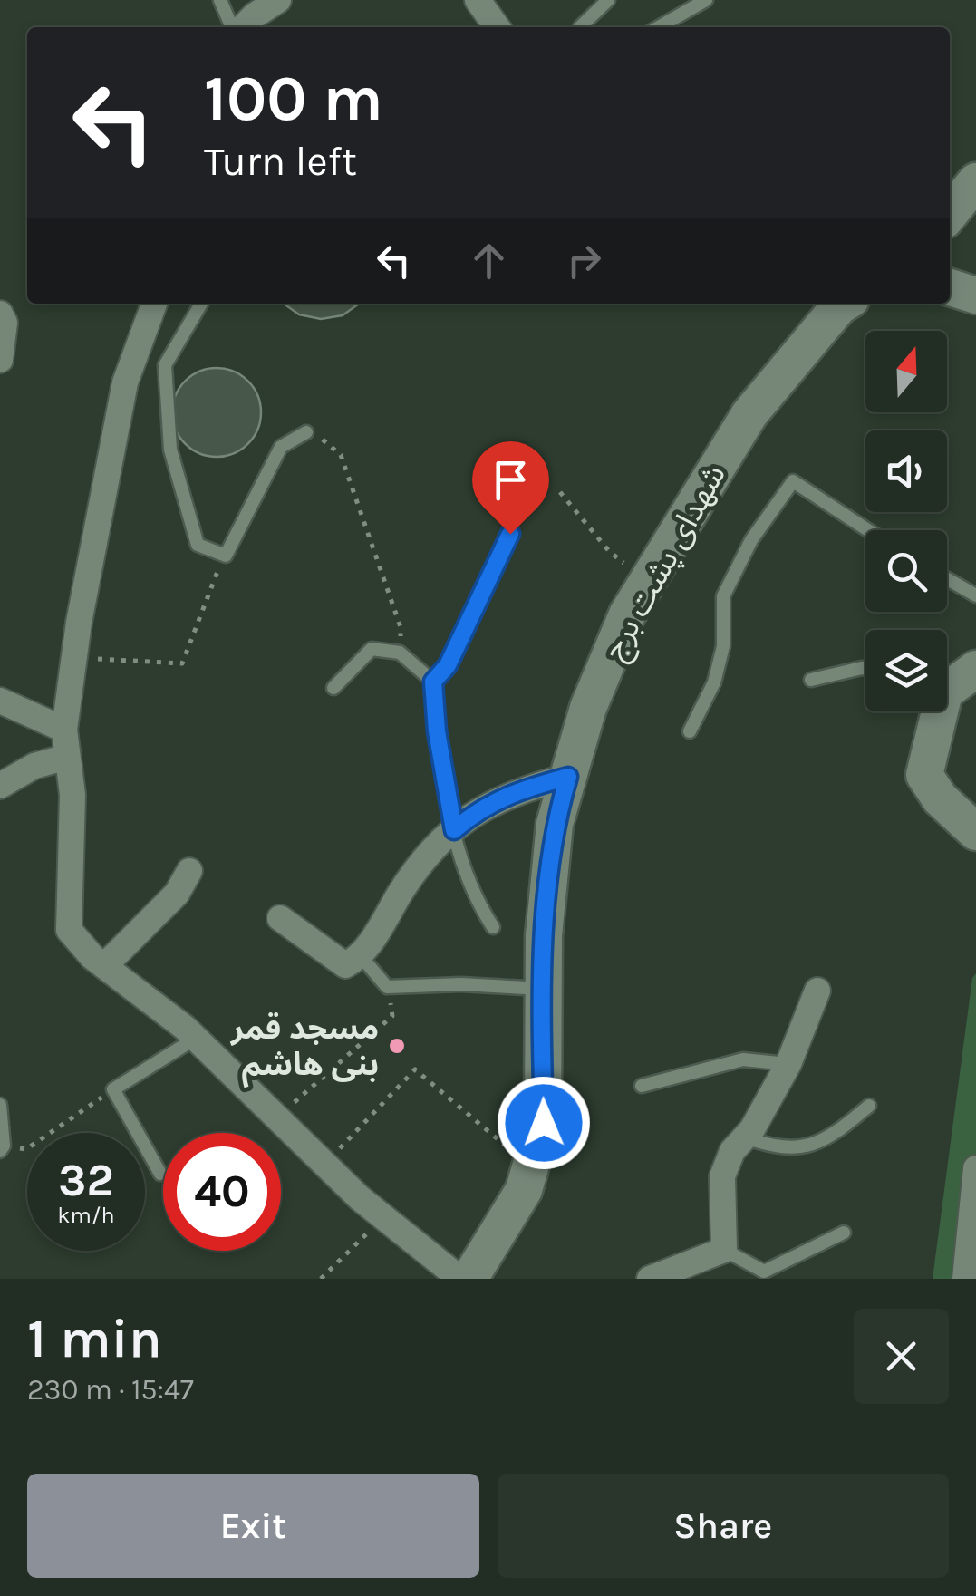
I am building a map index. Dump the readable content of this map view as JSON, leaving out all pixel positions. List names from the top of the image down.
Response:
{
  "streets": {
    "street": ["شهدای پشت برج"]
  },
  "places": ["مسجد قمر بنی هاشم"],
  "north": "top",
  "page": {
    "turn": ["100 m", "Turn left"],
    "speed": "32 km/h",
    "limit": "40",
    "heading": ["1 min", "230 m · 15:47"],
    "buttons": ["Exit", "Share"]
  }
}
